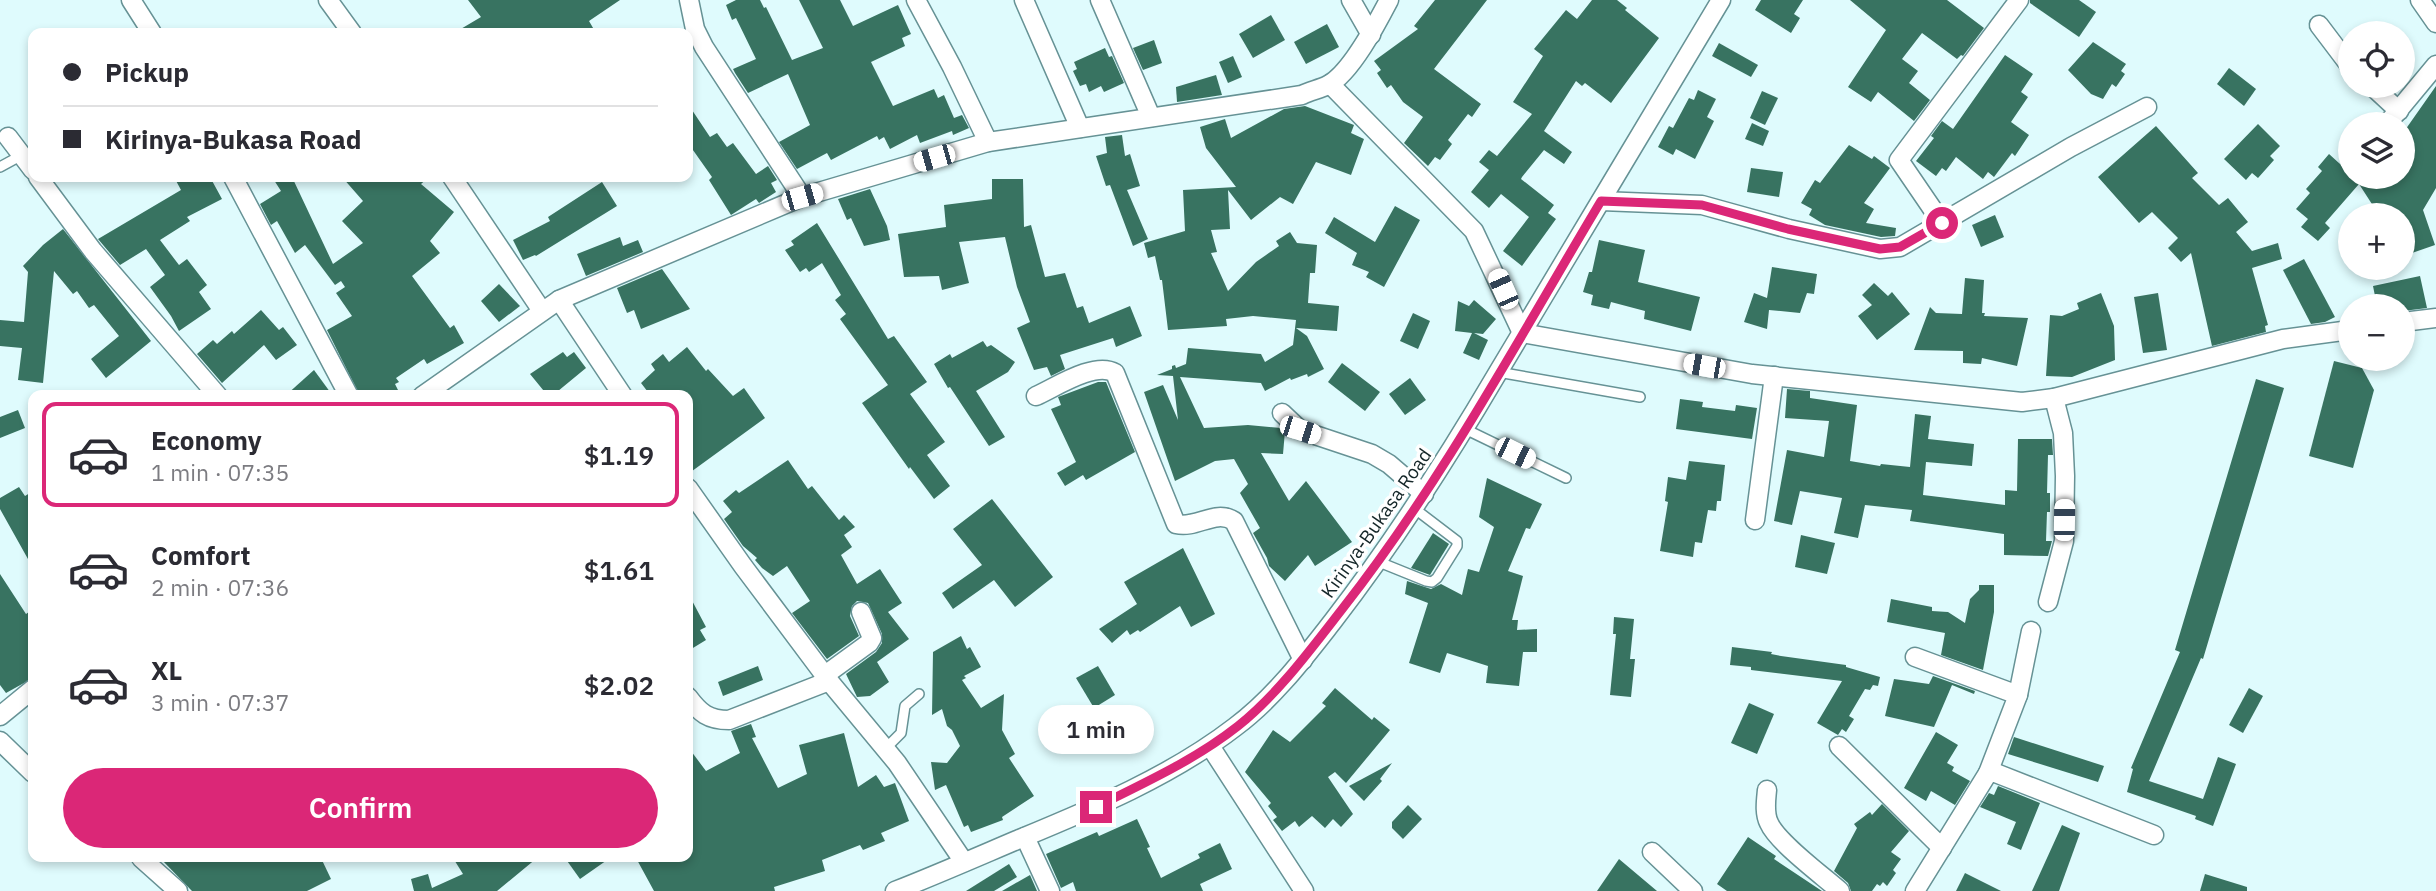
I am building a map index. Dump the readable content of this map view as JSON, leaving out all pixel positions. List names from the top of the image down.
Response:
{
  "streets": {
    "street": ["Kirinya-Bukasa Road"]
  },
  "page": {
    "map_buttons": ["+", "−"],
    "banner": ["Pickup", "Kirinya-Bukasa Road"],
    "list": [
      {
        "name": "Economy",
        "note": "1 min · 07:35",
        "value": "$1.19"
      },
      {
        "name": "Comfort",
        "note": "2 min · 07:36",
        "value": "$1.61"
      },
      {
        "name": "XL",
        "note": "3 min · 07:37",
        "value": "$2.02"
      }
    ],
    "bubble": "1 min",
    "buttons": "Confirm"
  }
}
